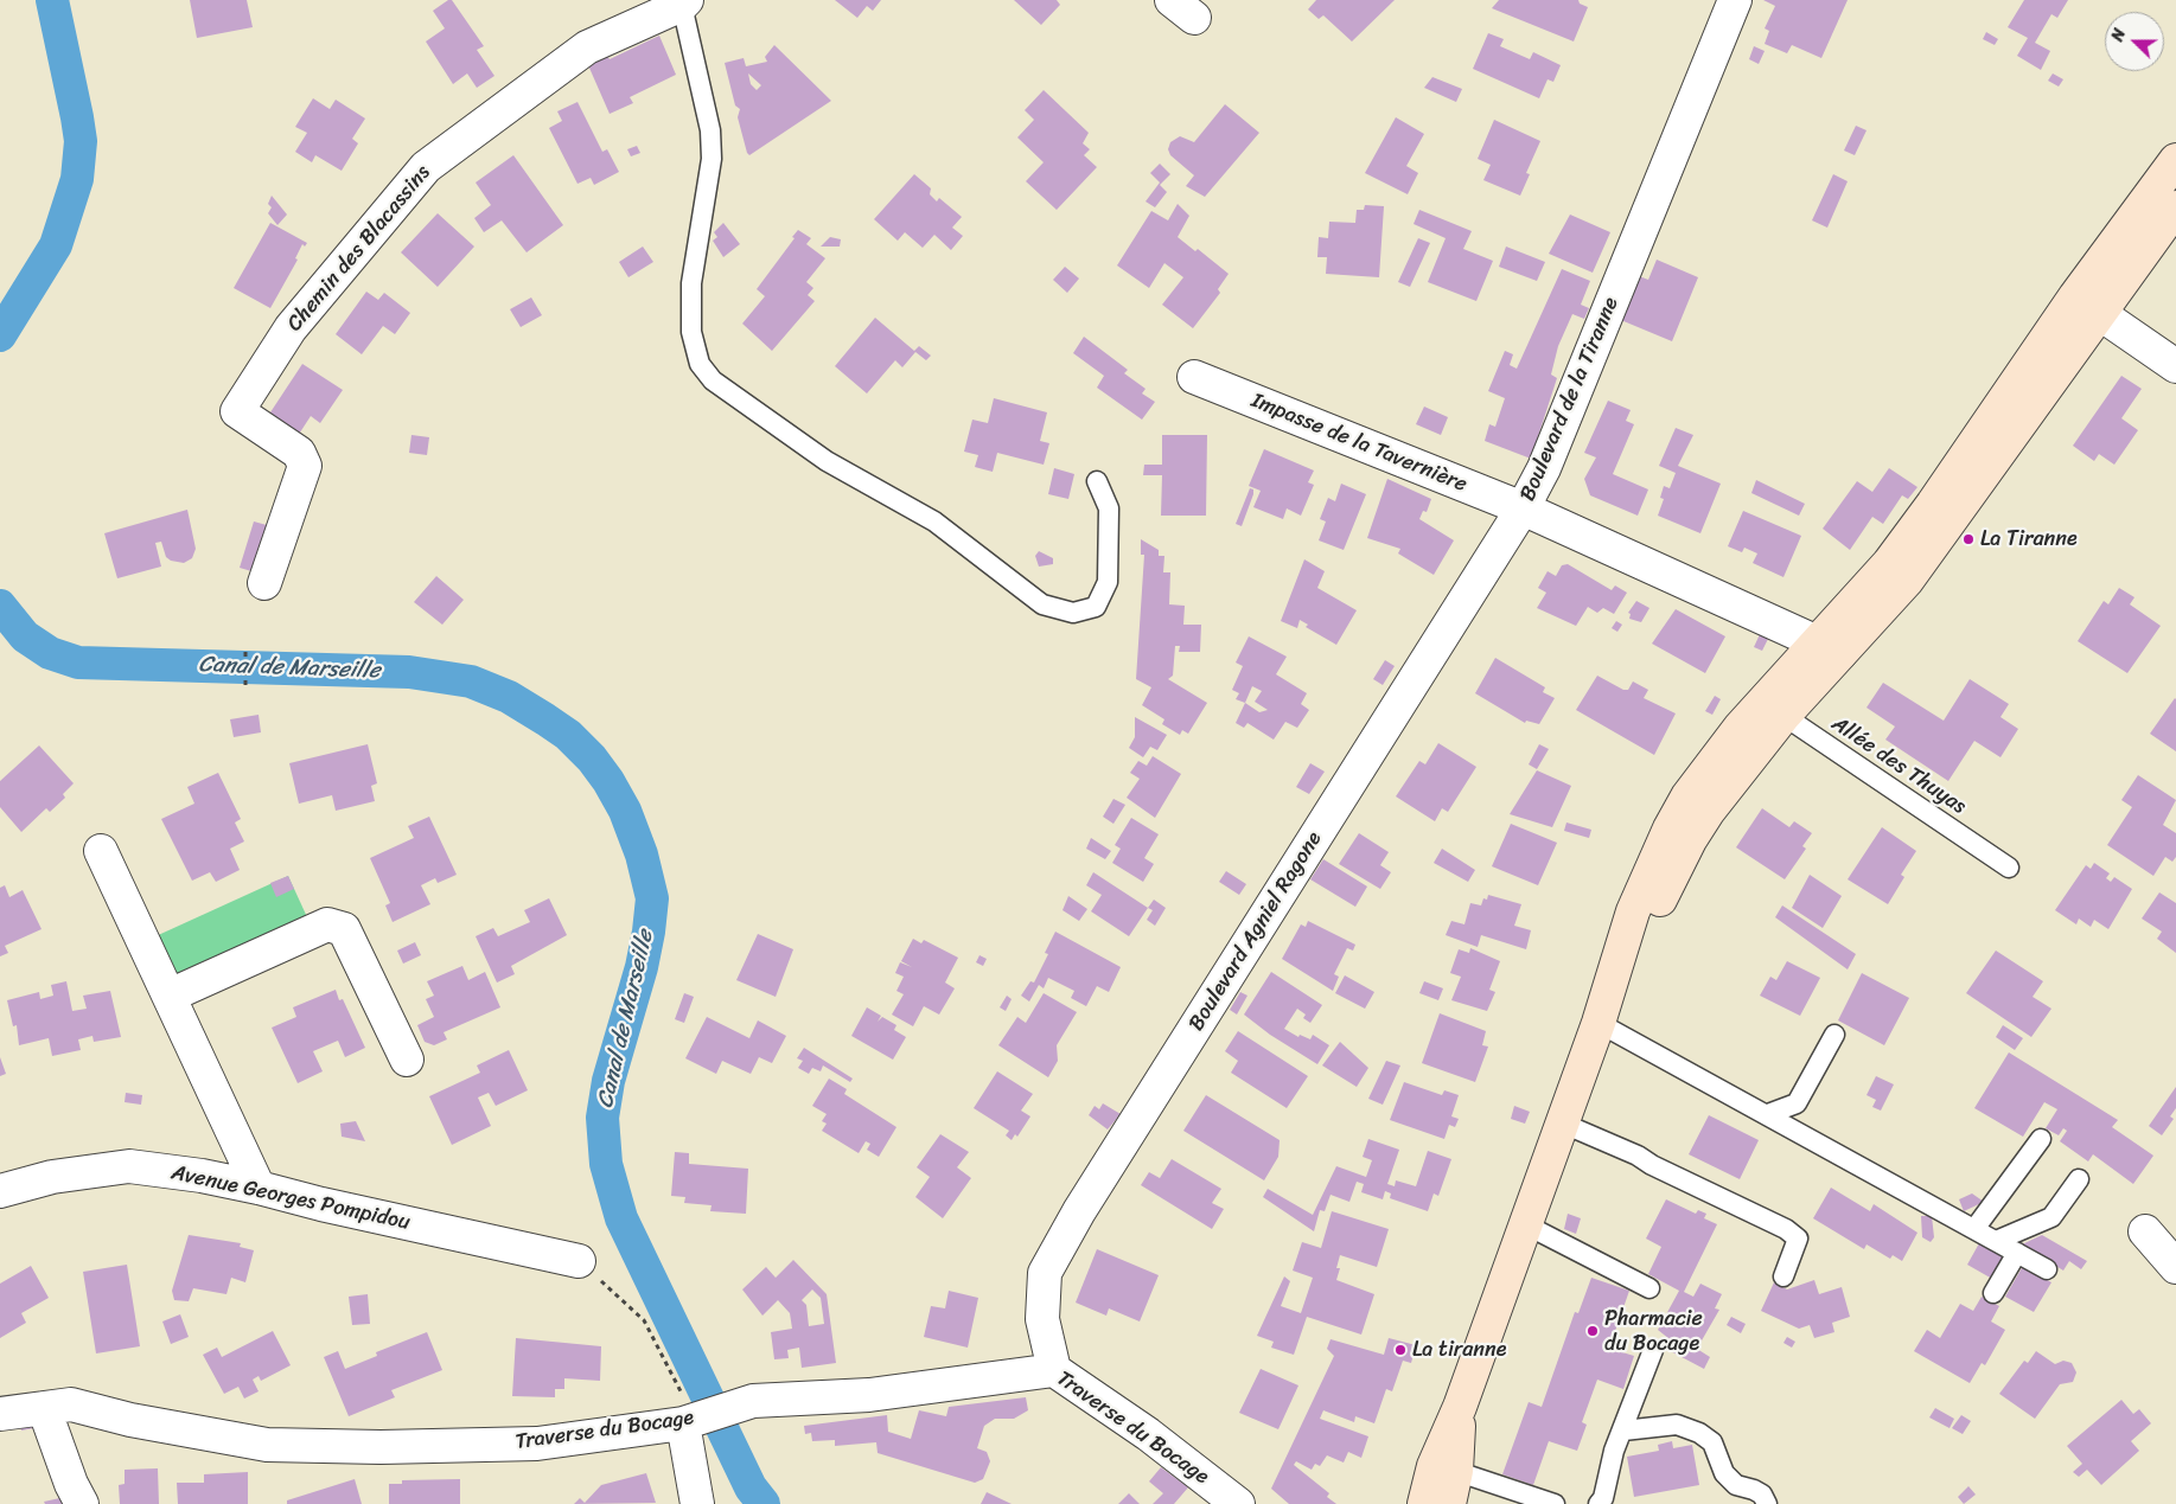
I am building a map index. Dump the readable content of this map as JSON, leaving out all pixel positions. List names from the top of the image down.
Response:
{
  "streets": {
    "street": [
      "Chemin des Blacassins",
      "Boulevard de la Tiranne",
      "Impasse de la Tavernière",
      "Boulevard Agniel Ragone",
      "Avenue Georges Pompidou",
      "Traverse du Bocage"
    ],
    "lane": ["Allée des Thuyas"]
  },
  "crossings": [
    ["Boulevard de la Tiranne", "Impasse de la Tavernière"],
    ["Boulevard de la Tiranne", "Boulevard Agniel Ragone"],
    ["Impasse de la Tavernière", "Boulevard Agniel Ragone"],
    ["Boulevard Agniel Ragone", "Traverse du Bocage"]
  ],
  "water": ["Canal de Marseille"],
  "places": ["La Tiranne", "Pharmacie du Bocage", "La tiranne"],
  "north": "left"
}
